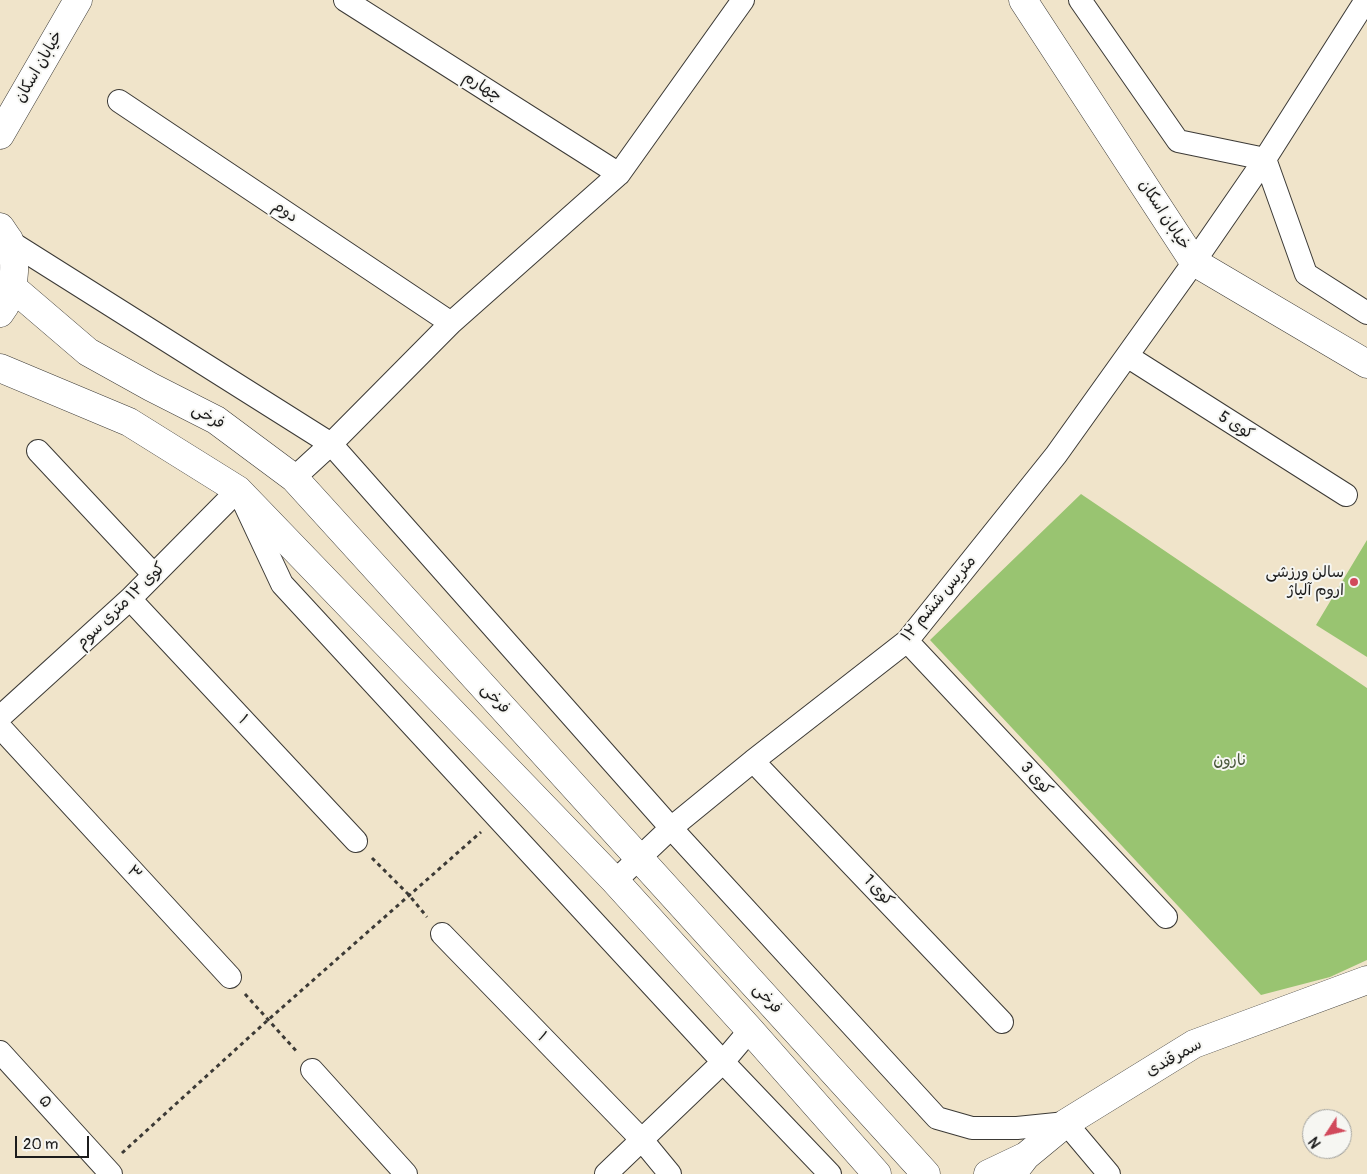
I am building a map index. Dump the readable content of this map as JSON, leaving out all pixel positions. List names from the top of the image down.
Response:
{
  "streets": {
    "main road": ["خیابان اسکان", "فرخی", "سمرقندی"],
    "street": [
      "چهارم",
      "دوم",
      "کوی 5",
      "۱۲ متریس ششم",
      "کوی ۱۲ متری سوم",
      "۱",
      "کوی 3",
      "۳",
      "کوی 1",
      "۵"
    ]
  },
  "crossings": [
    ["خیابان اسکان", "۱۲ متریس ششم"],
    ["فرخی", "۱۲ متریس ششم"],
    ["فرخی", "کوی ۱۲ متری سوم"],
    ["کوی 5", "۱۲ متریس ششم"],
    ["۱۲ متریس ششم", "کوی 3"],
    ["۱۲ متریس ششم", "کوی 1"],
    ["کوی ۱۲ متری سوم", "۱"]
  ],
  "parks": ["نارون"],
  "places": ["سالن ورزشی اروم آلیاژ"],
  "scale_bar": "20 m",
  "north": "bottom left"
}
